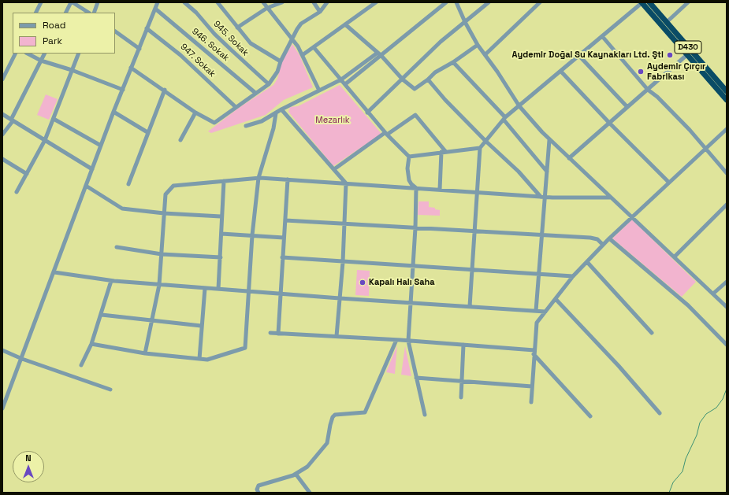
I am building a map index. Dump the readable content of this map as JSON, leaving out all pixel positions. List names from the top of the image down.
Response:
{
  "streets": {
    "highway": ["D430"],
    "street": ["945. Sokak", "946. Sokak", "947. Sokak"]
  },
  "parks": ["Mezarlık"],
  "places": ["Aydemir Doğal Su Kaynakları Ltd. Şti", "Aydemir Çırçır Fabrikası", "Kapalı Halı Saha"],
  "legend": ["Road", "Park"],
  "north": "top"
}
